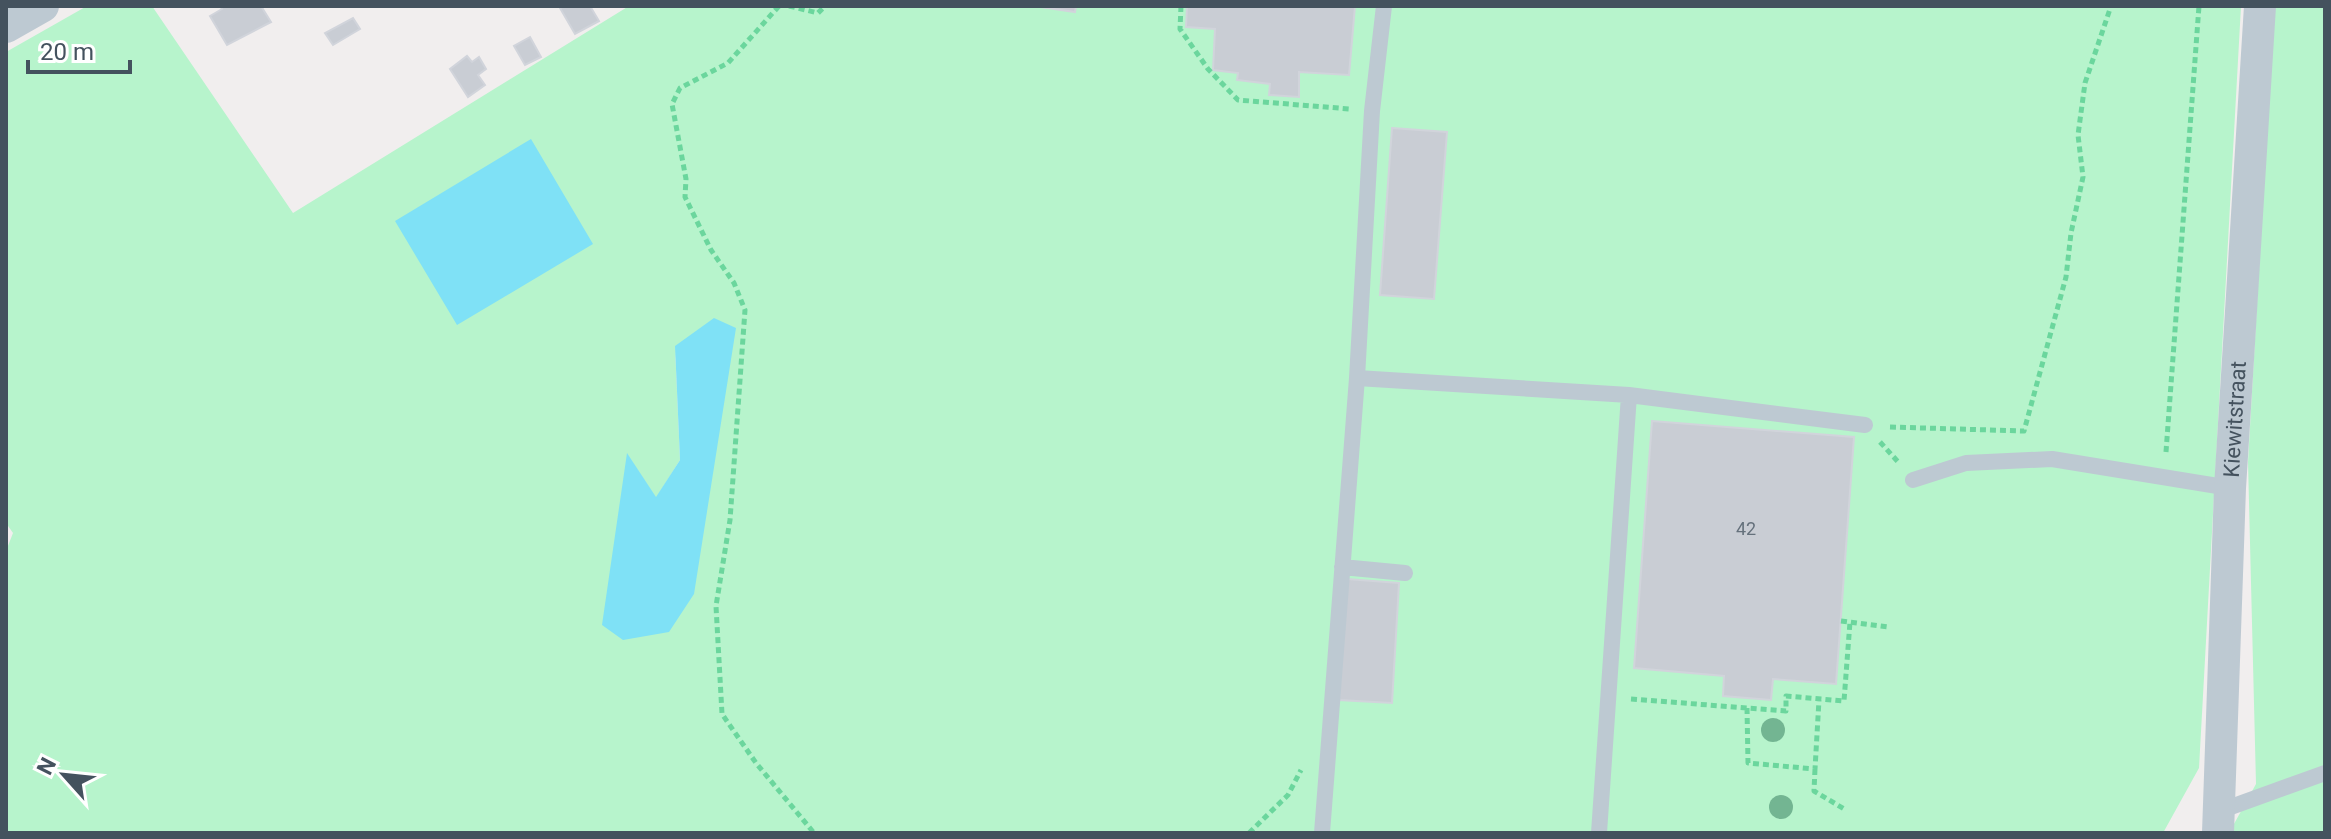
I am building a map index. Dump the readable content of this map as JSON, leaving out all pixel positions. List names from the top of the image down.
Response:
{
  "streets": {
    "street": ["Kiewitstraat"]
  },
  "house_numbers": ["42"],
  "scale_bar": "20 m",
  "north": "top left"
}
